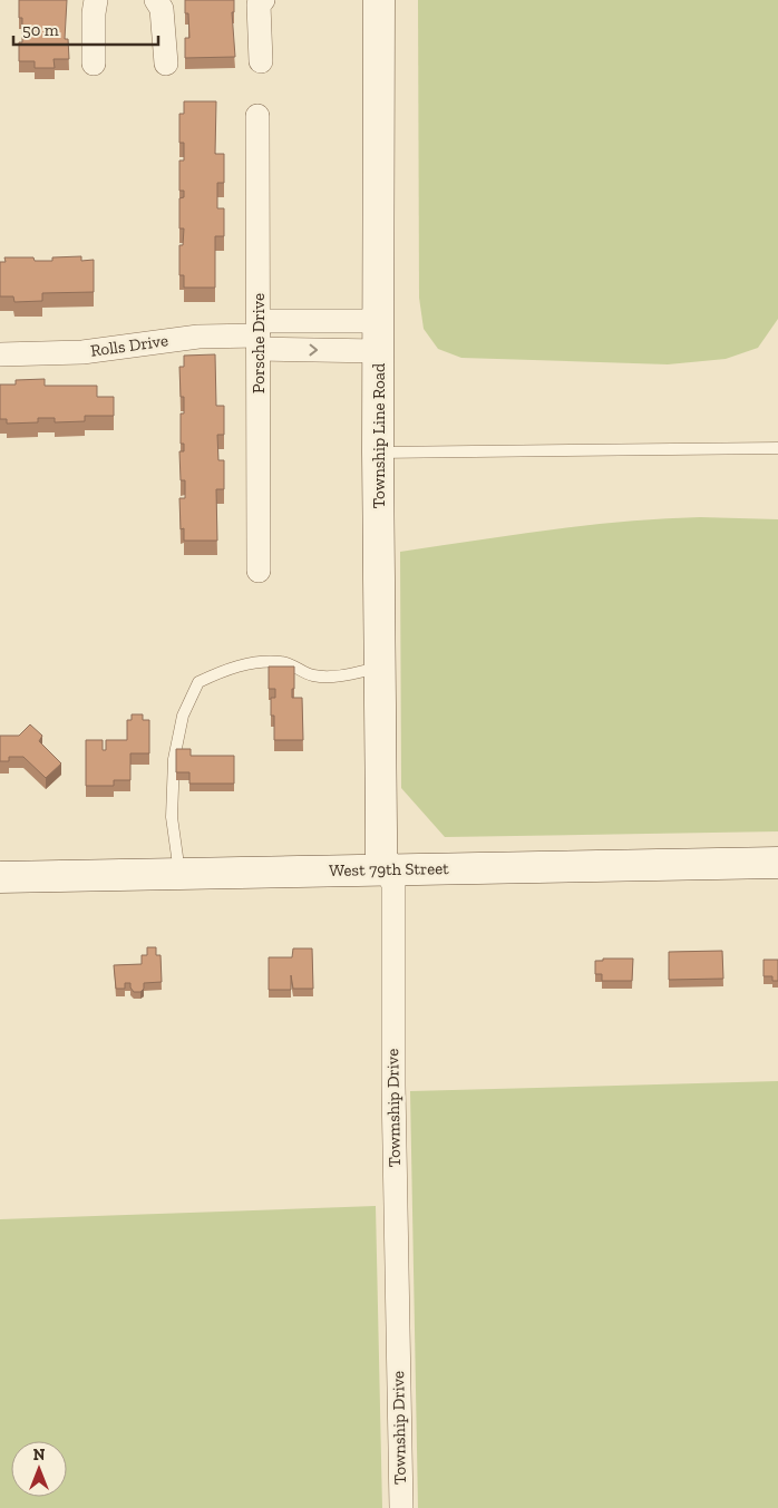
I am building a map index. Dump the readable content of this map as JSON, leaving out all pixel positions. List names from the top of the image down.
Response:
{
  "streets": {
    "main road": ["Township Line Road", "West 79th Street"],
    "street": [
      "Porsche Drive",
      "Rolls Drive",
      "Towmship Drive",
      "Township Drive"
    ]
  },
  "crossings": [
    ["Porsche Drive", "Rolls Drive"],
    ["Rolls Drive", "Township Line Road"],
    ["Township Line Road", "West 79th Street"],
    ["Township Line Road", "Towmship Drive"],
    ["West 79th Street", "Towmship Drive"],
    ["Towmship Drive", "Township Drive"]
  ],
  "scale_bar": "50 m",
  "north": "top"
}
